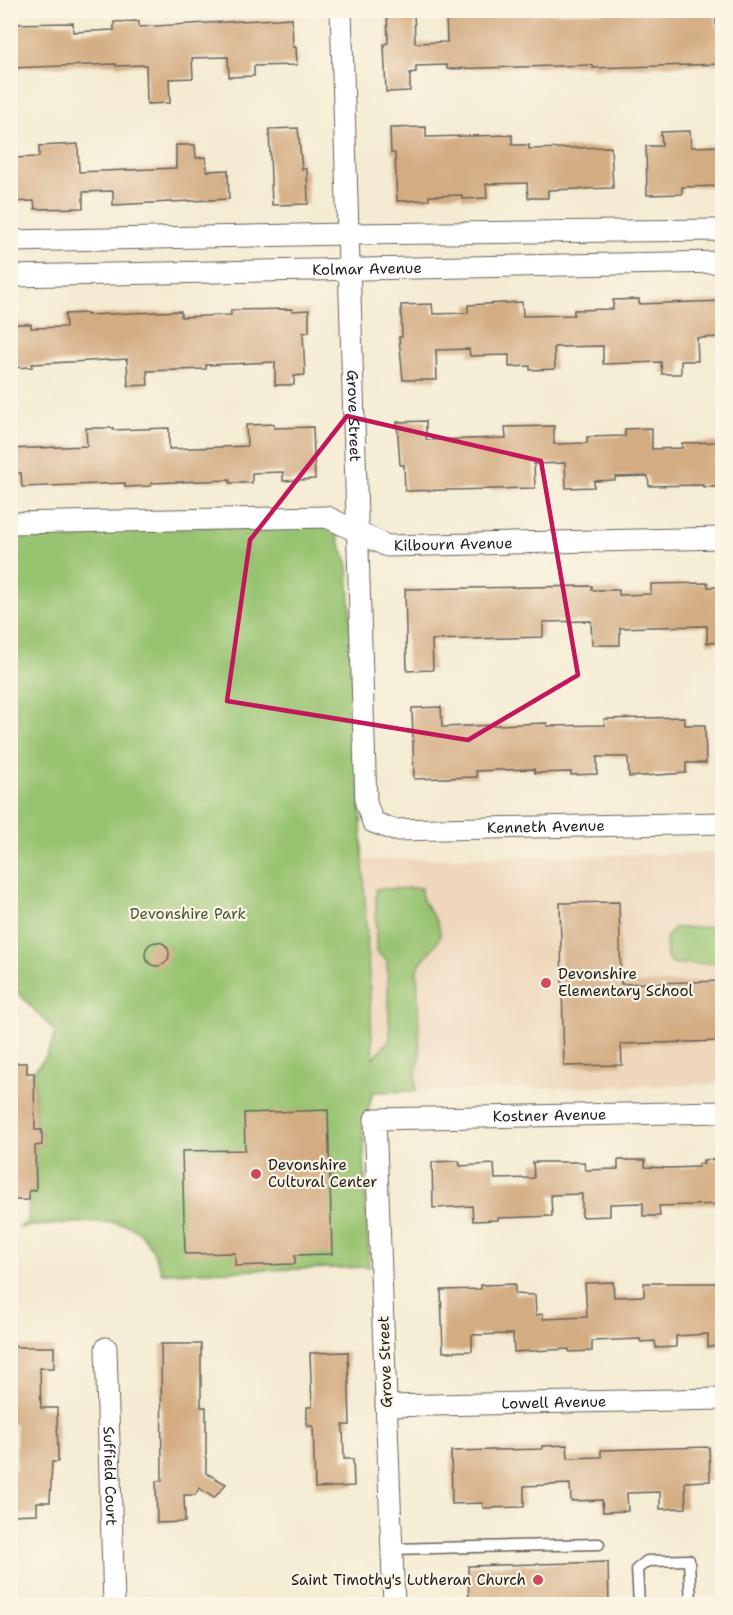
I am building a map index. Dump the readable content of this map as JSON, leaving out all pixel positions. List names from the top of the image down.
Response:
{
  "streets": {
    "street": [
      "Kolmar Avenue",
      "Grove Street",
      "Kilbourn Avenue",
      "Kenneth Avenue",
      "Kostner Avenue",
      "Lowell Avenue",
      "Suffield Court"
    ]
  },
  "crossings": [
    ["Kolmar Avenue", "Grove Street"],
    ["Grove Street", "Kilbourn Avenue"],
    ["Grove Street", "Kenneth Avenue"],
    ["Grove Street", "Kostner Avenue"],
    ["Grove Street", "Lowell Avenue"]
  ],
  "parks": ["Devonshire Park"],
  "places": ["Devonshire Elementary School", "Devonshire Cultural Center", "Saint Timothy's Lutheran Church"]
}
